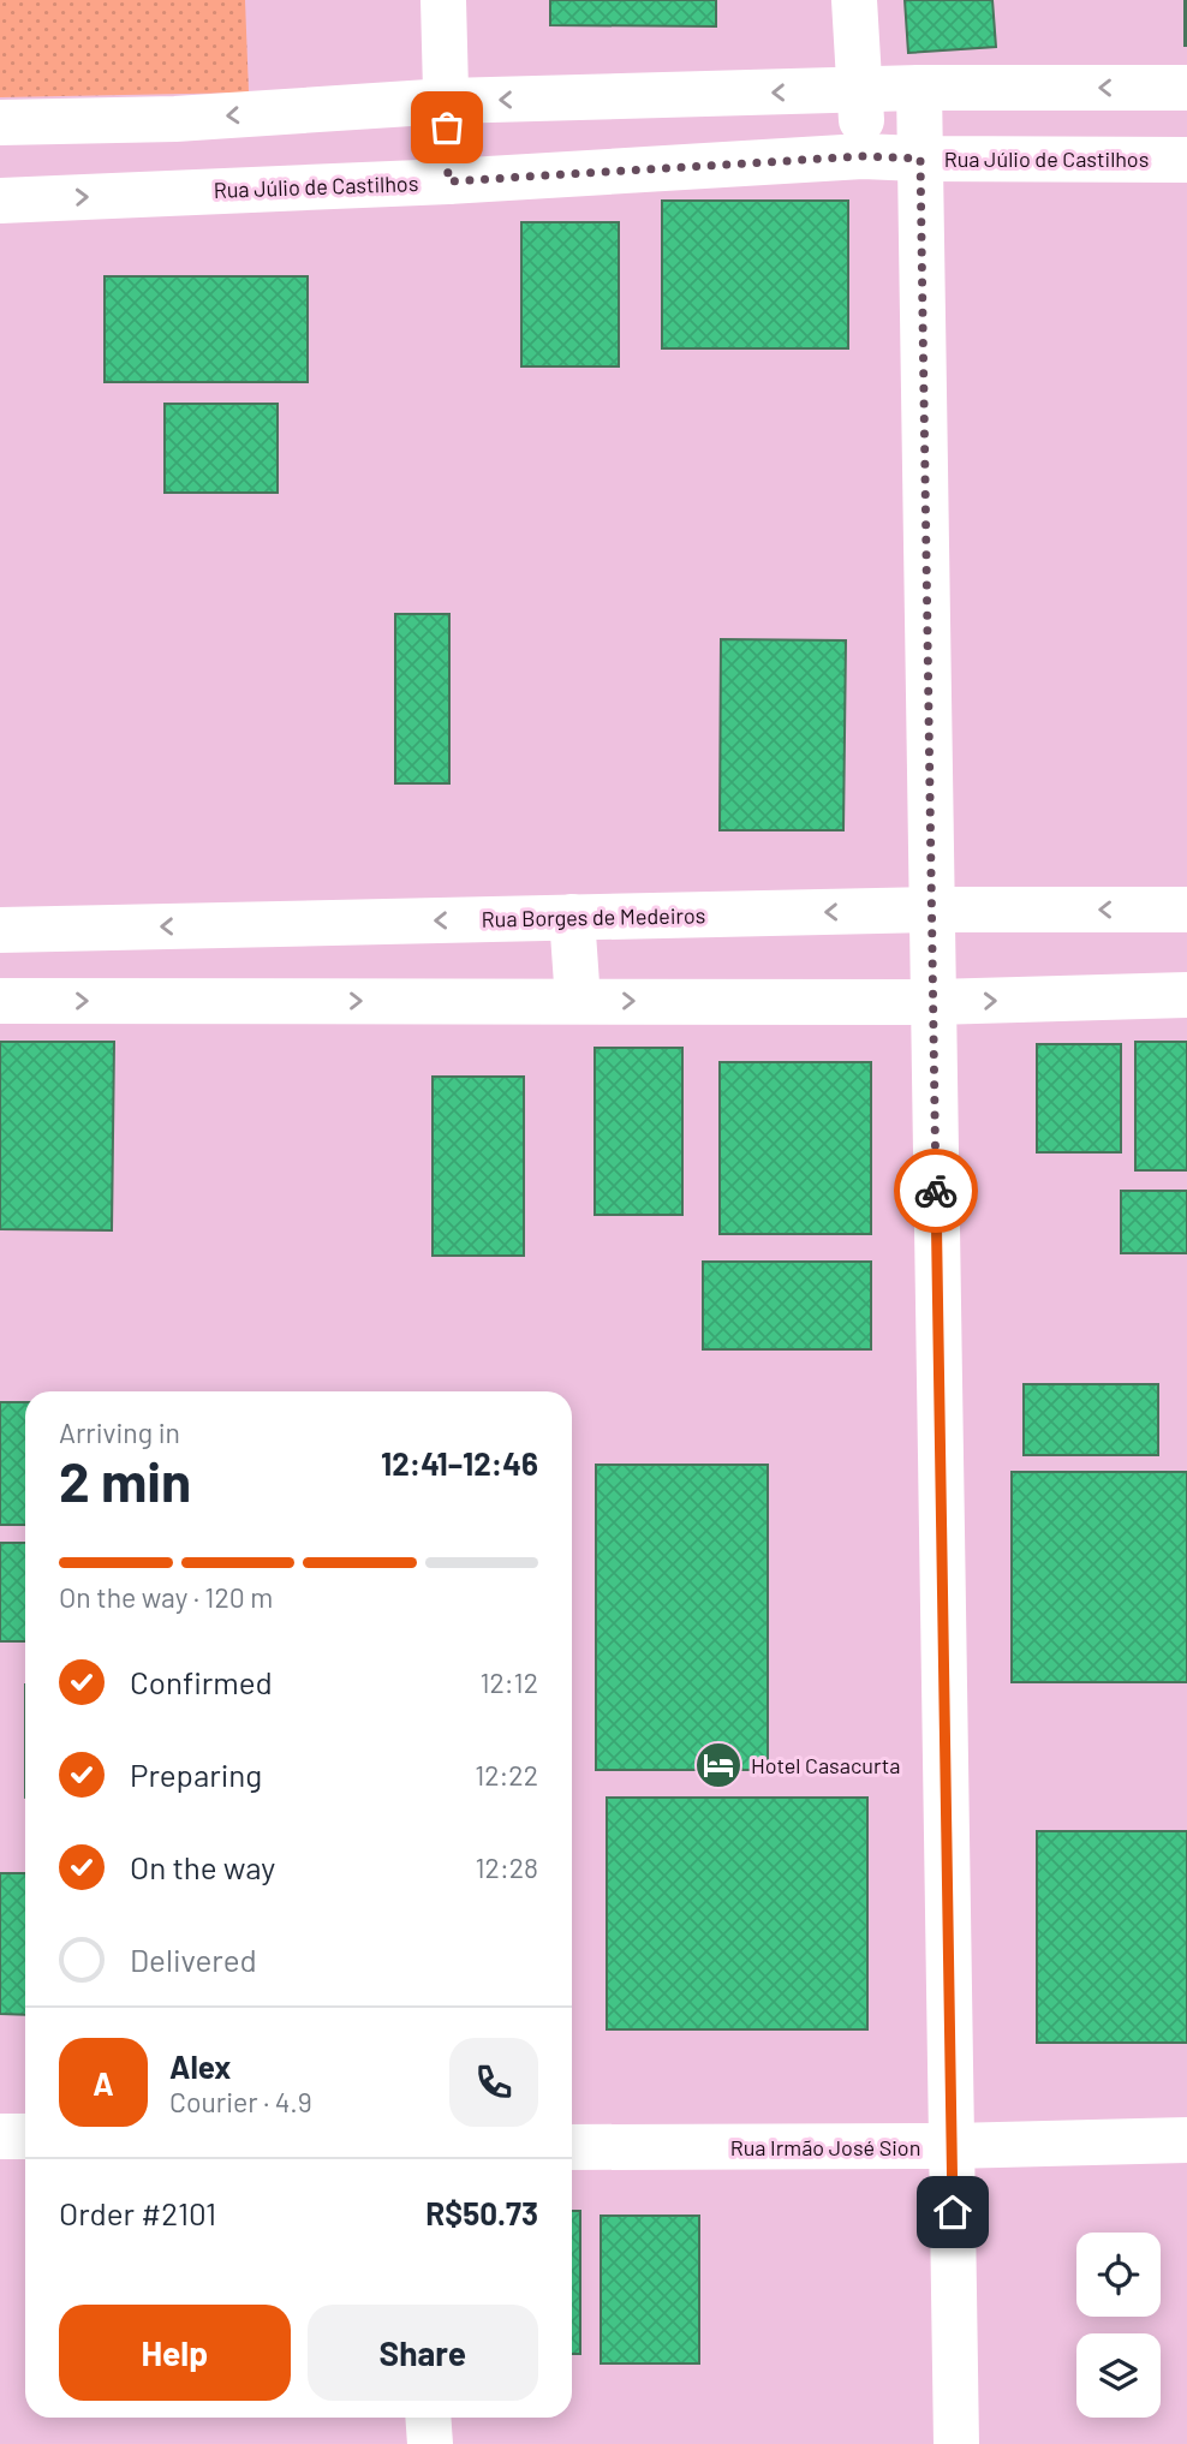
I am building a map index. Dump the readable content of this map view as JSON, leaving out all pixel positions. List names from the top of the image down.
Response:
{
  "streets": {
    "street": ["Rua Júlio de Castilhos", "Rua Borges de Medeiros", "Rua Irmão José Sion"]
  },
  "places": {
    "hotel": ["Hotel Casacurta"]
  },
  "page": {
    "heading": ["2 min", "Arriving in", "12:41–12:46"],
    "panel": [
      "Alex",
      "Courier · 4.9",
      "Order #2101",
      "R$50.73"
    ],
    "bar": "On the way · 120 m",
    "list": [
      ["Confirmed", "12:12"],
      ["Preparing", "12:22"],
      ["On the way", "12:28"],
      "Delivered"
    ],
    "round": "A",
    "buttons": ["Help", "Share"]
  }
}
